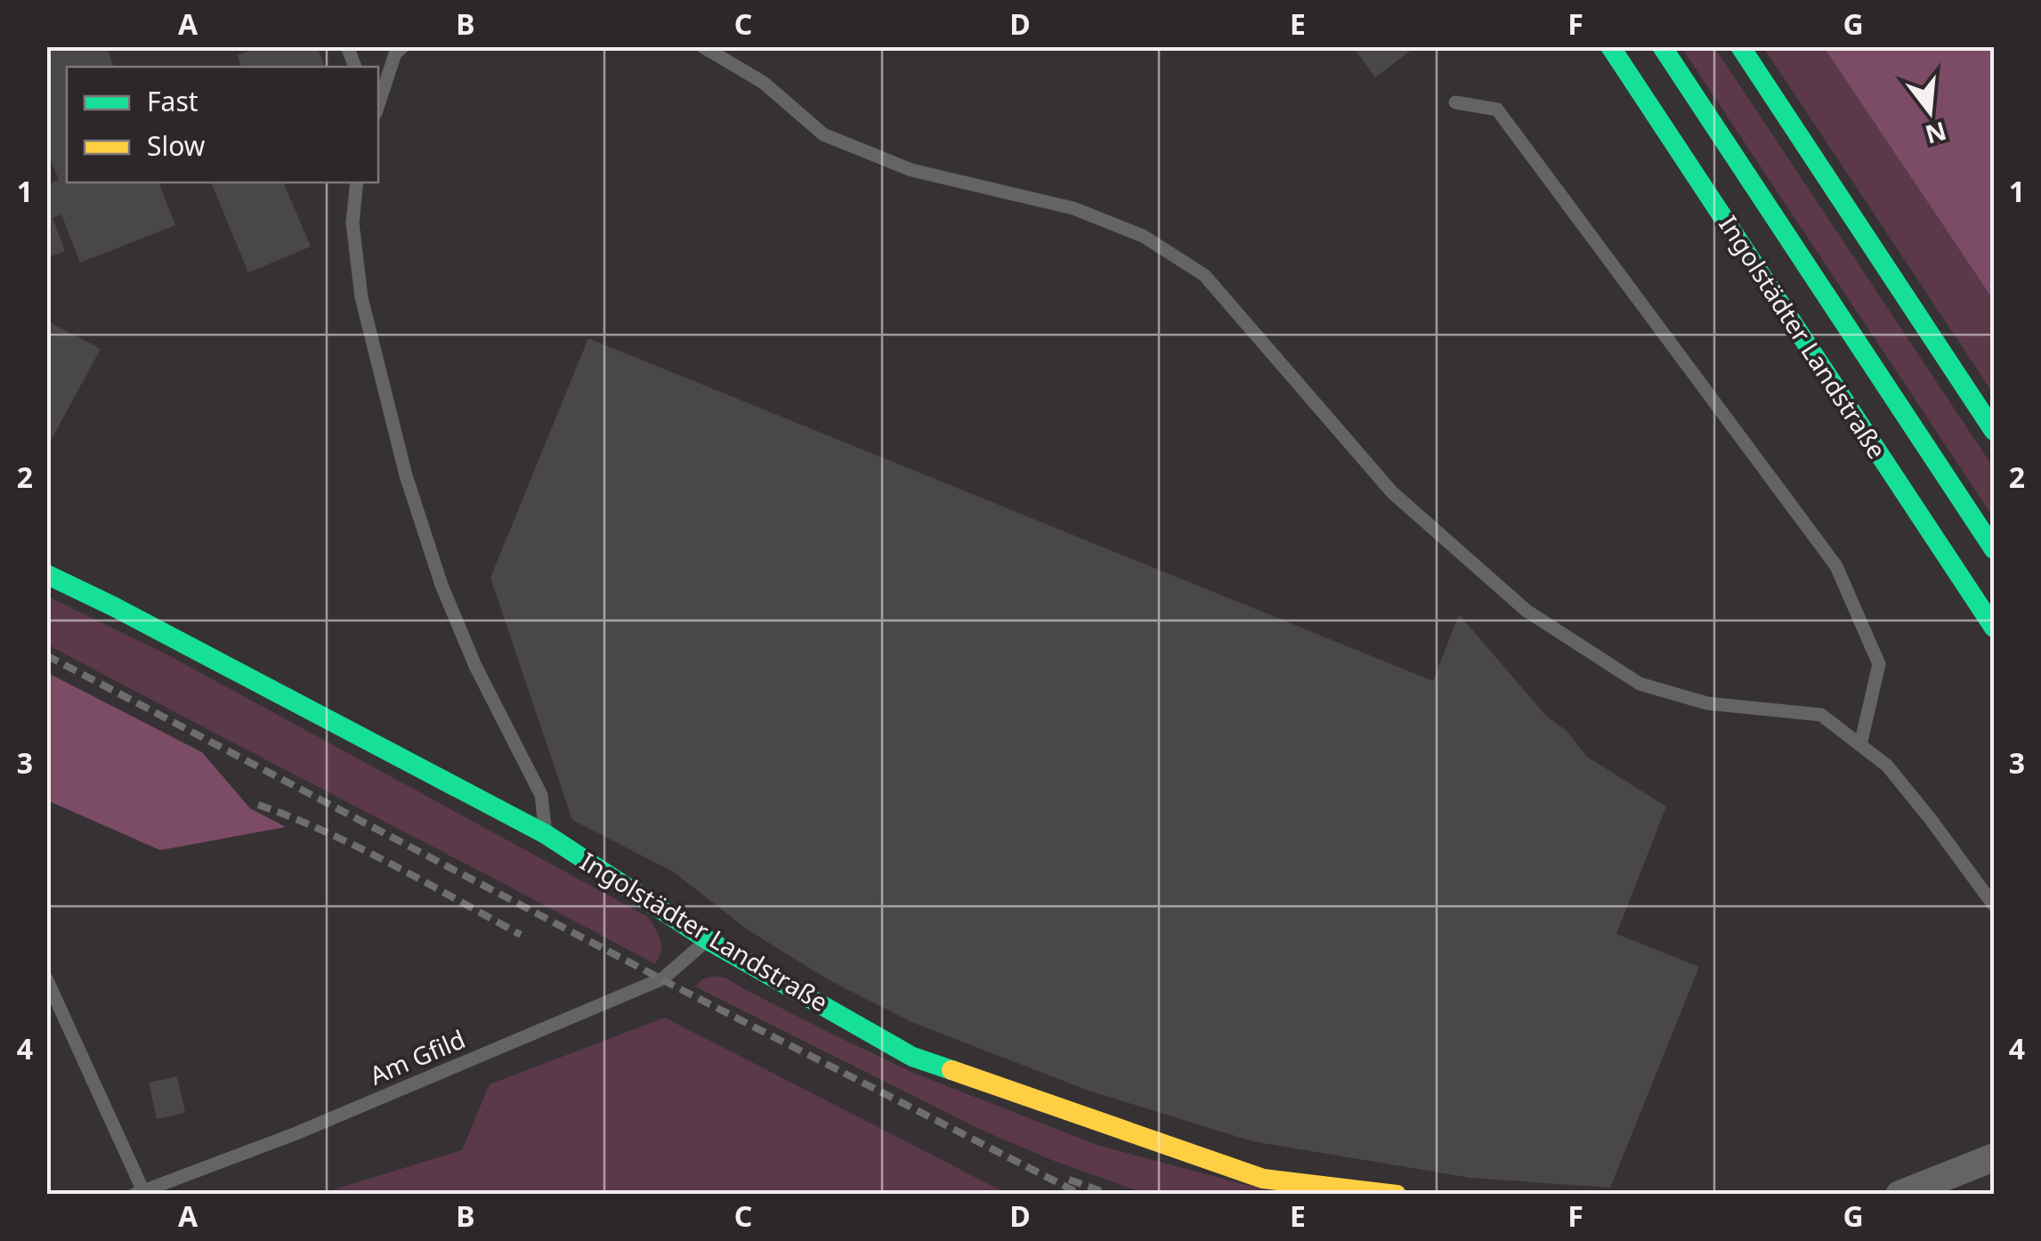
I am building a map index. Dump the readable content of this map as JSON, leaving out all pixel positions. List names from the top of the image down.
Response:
{
  "streets": {
    "street": ["Ingolstädter Landstraße"],
    "lane": ["Am Gfild"]
  },
  "crossings": [
    ["Ingolstädter Landstraße", "Am Gfild"]
  ],
  "legend": ["Fast", "Slow"],
  "north": "bottom",
  "grid": {
    "columns": [
      "A",
      "B",
      "C",
      "D",
      "E",
      "F",
      "G"
    ],
    "rows": [
      "1",
      "2",
      "3",
      "4"
    ]
  }
}
